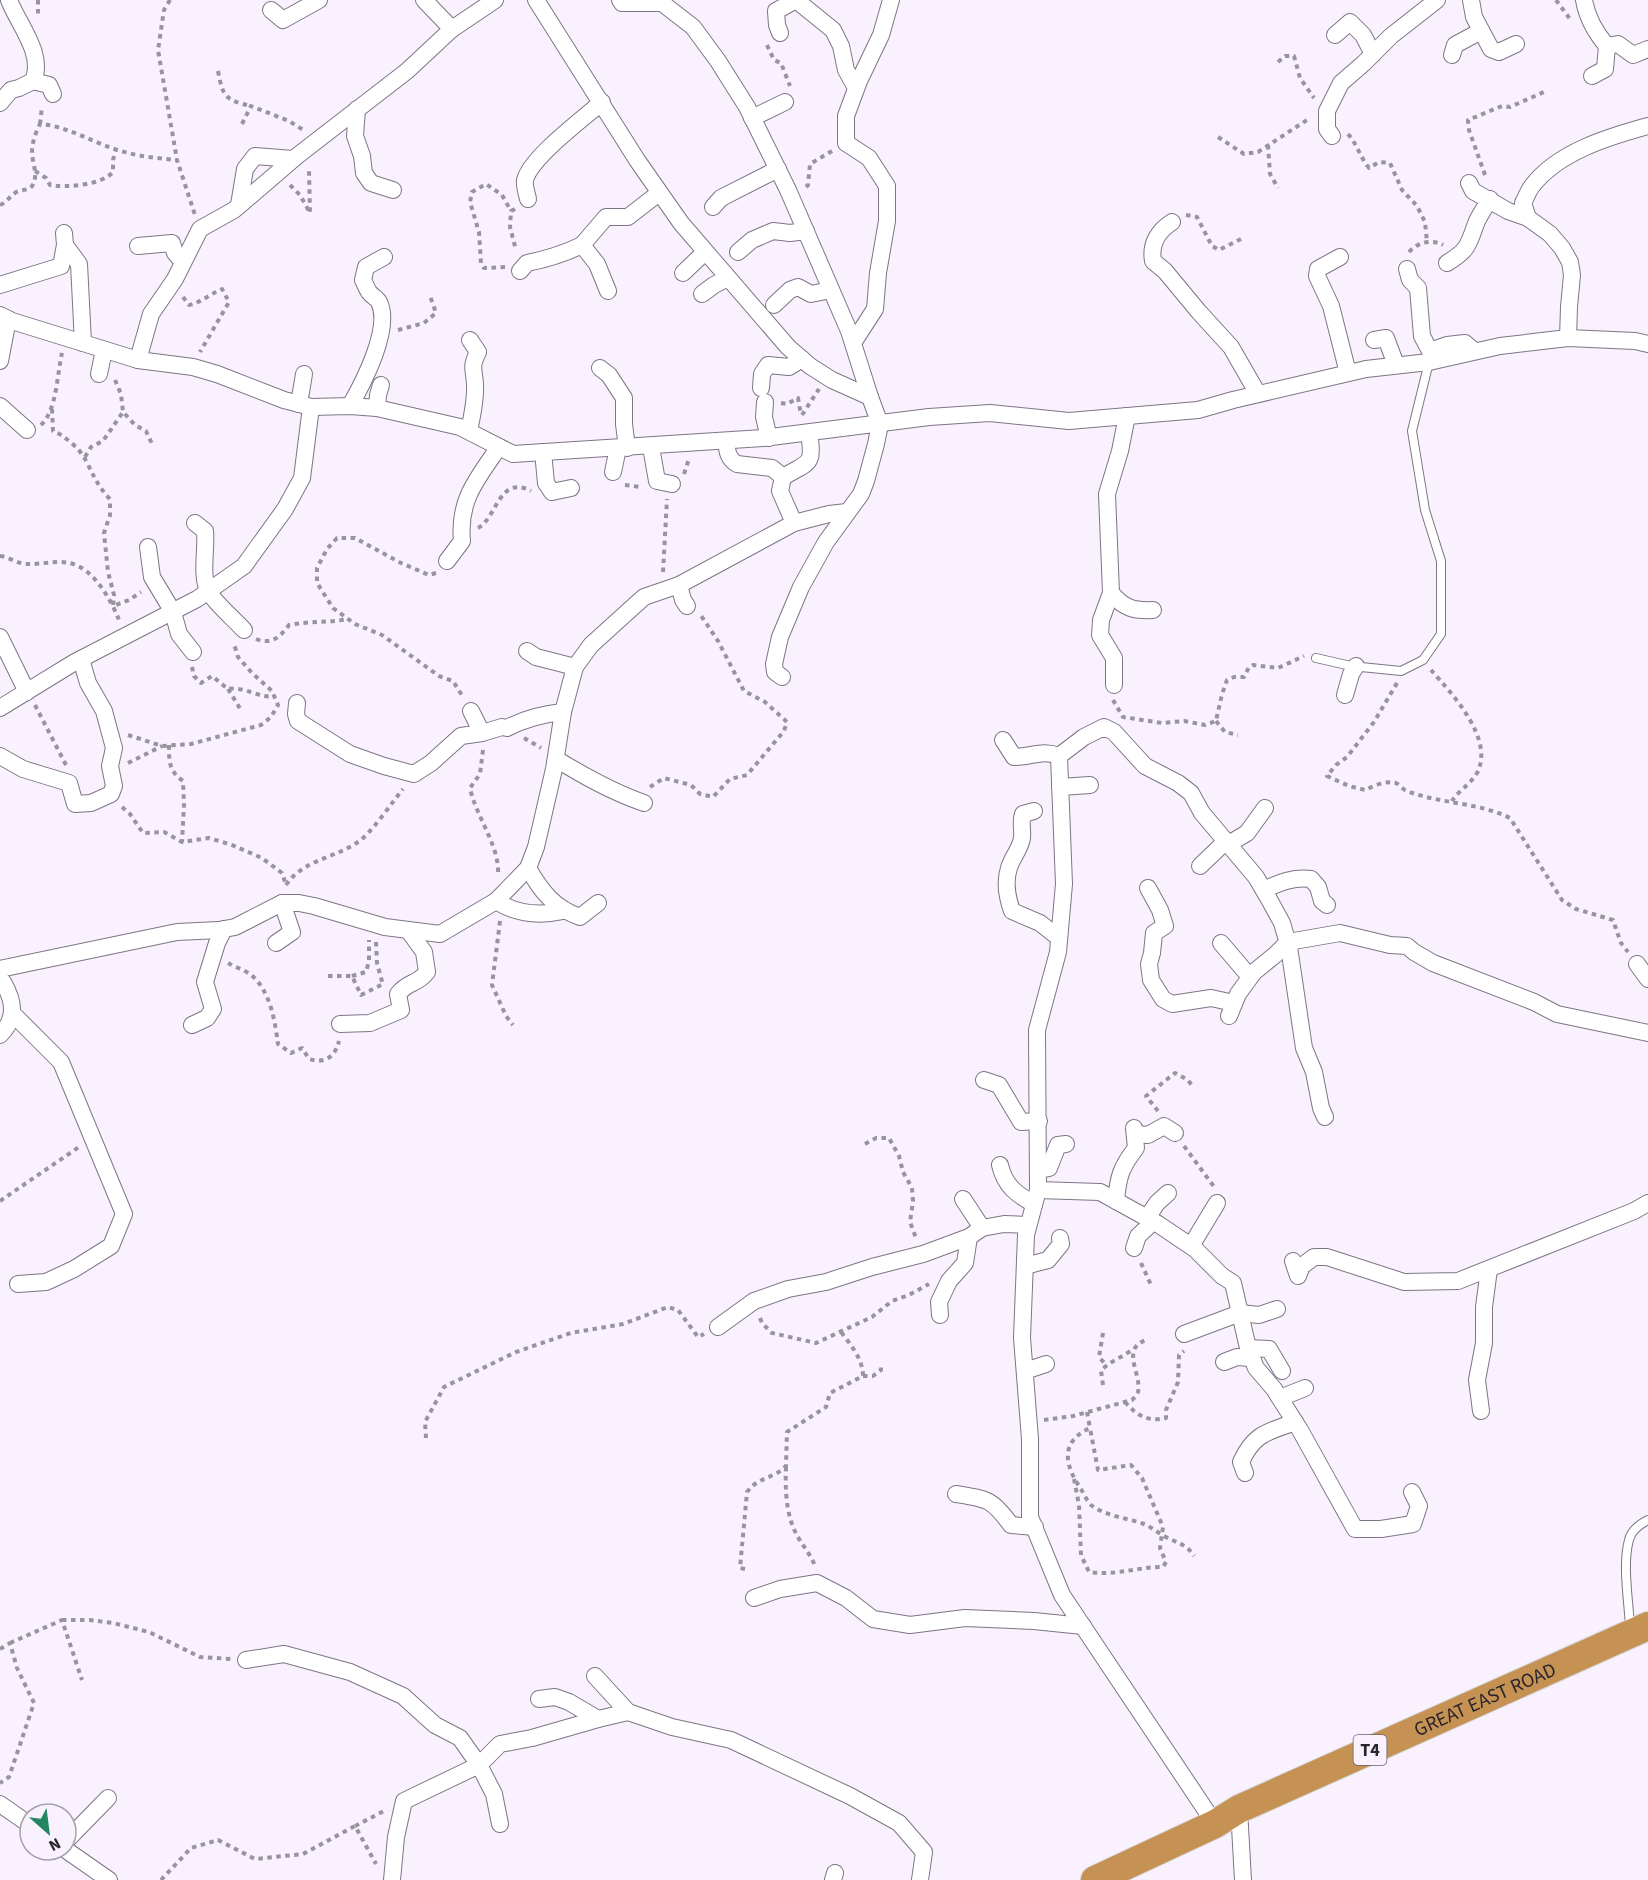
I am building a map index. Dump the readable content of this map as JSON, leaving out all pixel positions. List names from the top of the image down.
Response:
{
  "streets": {
    "highway": ["GREAT EAST ROAD", "T4"]
  },
  "north": "bottom right"
}
